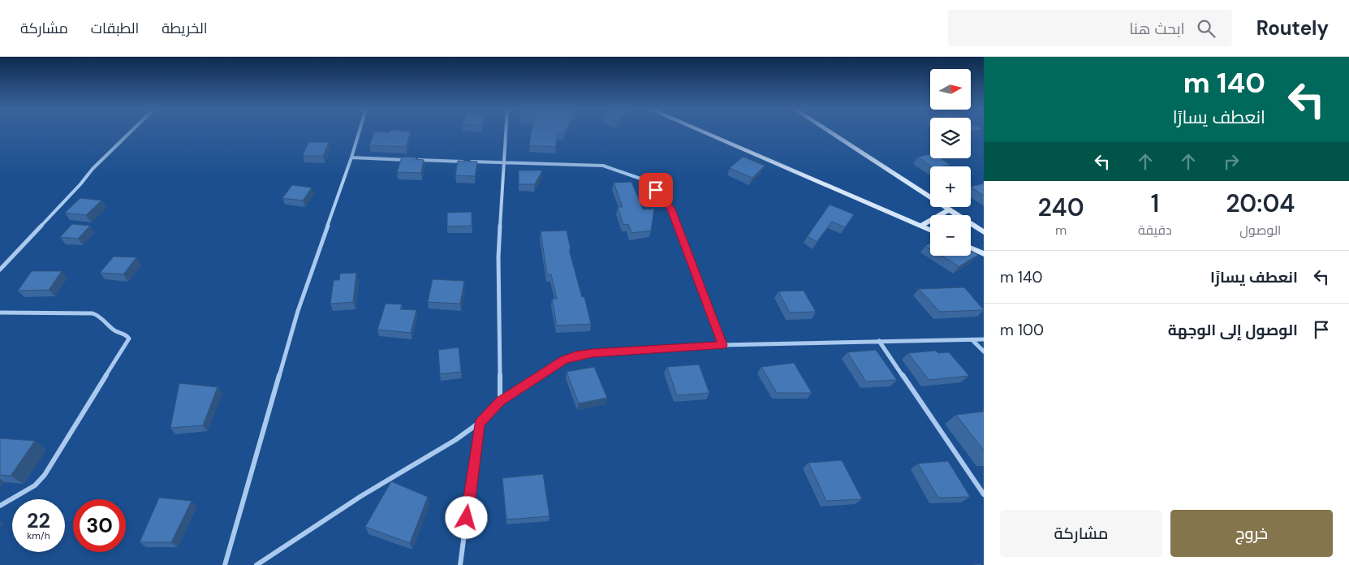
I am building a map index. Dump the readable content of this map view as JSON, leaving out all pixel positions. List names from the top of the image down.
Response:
{
  "north": "right",
  "page": {
    "header": "Routely",
    "search": "ابحث هنا",
    "nav": ["الخريطة", "الطبقات", "مشاركة"],
    "turn": ["140 m", "انعطف يسارًا"],
    "map_buttons": ["+", "−"],
    "eta": [
      "20:04",
      "الوصول",
      "1",
      "دقيقة",
      "240",
      "m"
    ],
    "list": [
      {
        "name": "انعطف يسارًا",
        "value": "140 m"
      },
      {
        "name": "الوصول إلى الوجهة",
        "value": "100 m"
      }
    ],
    "speed": "22 km/h",
    "limit": "30",
    "buttons": ["خروج", "مشاركة"]
  }
}
